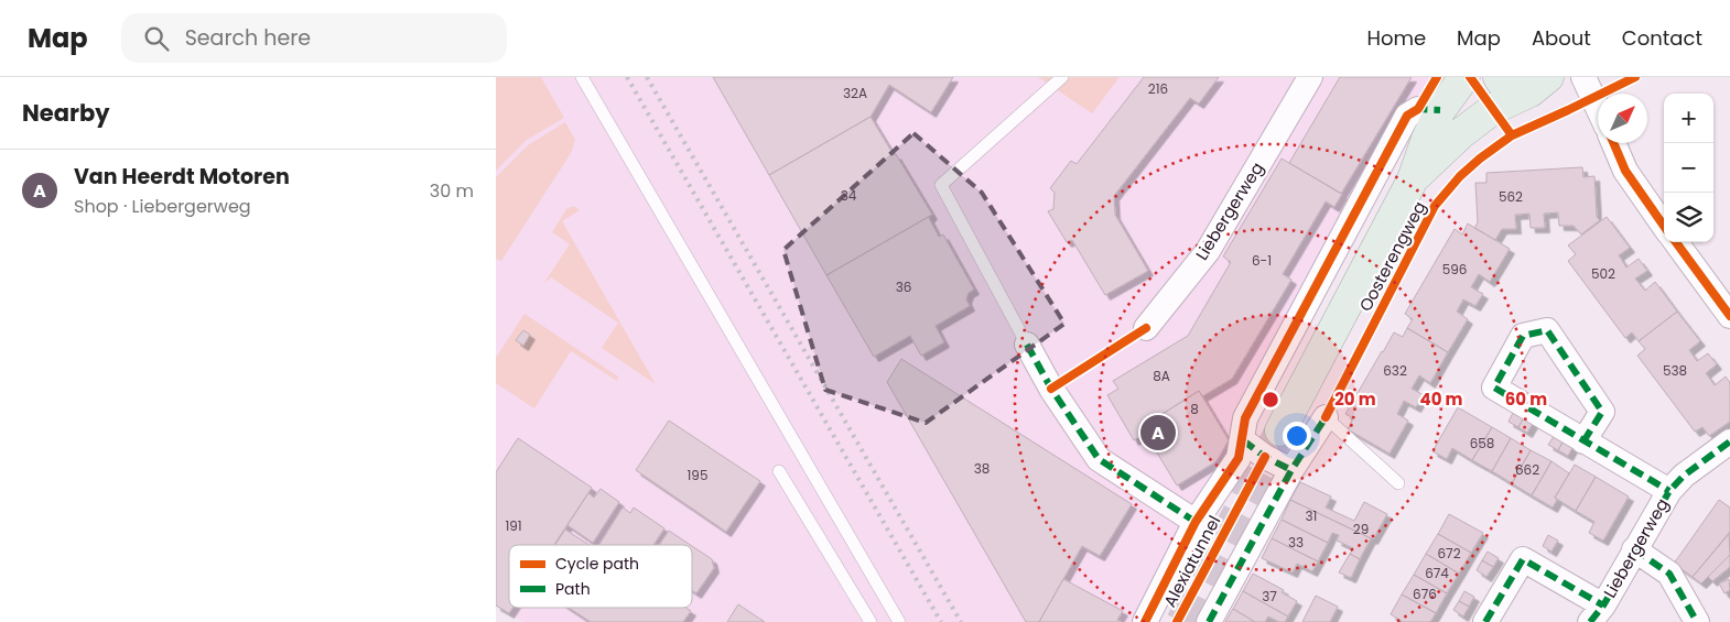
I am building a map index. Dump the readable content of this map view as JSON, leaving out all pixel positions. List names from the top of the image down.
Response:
{
  "streets": {
    "main road": ["Oosterengweg"],
    "street": ["Liebergerweg"],
    "cycle path": ["Alexiatunnel"]
  },
  "house_numbers": [
    "216",
    "32A",
    "34",
    "562",
    "6-1",
    "596",
    "502",
    "36",
    "632",
    "538",
    "8A",
    "8",
    "658",
    "38",
    "662",
    "195",
    "31",
    "191",
    "29",
    "33",
    "672",
    "674",
    "676",
    "37"
  ],
  "legend": ["Cycle path", "Path"],
  "north": "top right",
  "page": {
    "header": "Map",
    "search": "Search here",
    "nav": [
      "Home",
      "Map",
      "About",
      "Contact"
    ],
    "heading": "Nearby",
    "map_buttons": ["+", "−"],
    "list": [
      {
        "mark": "A",
        "name": "Van Heerdt Motoren",
        "note": "Shop · Liebergerweg",
        "value": "30 m"
      }
    ],
    "pins": "A"
  },
  "rings": ["20 m", "40 m", "60 m"]
}
